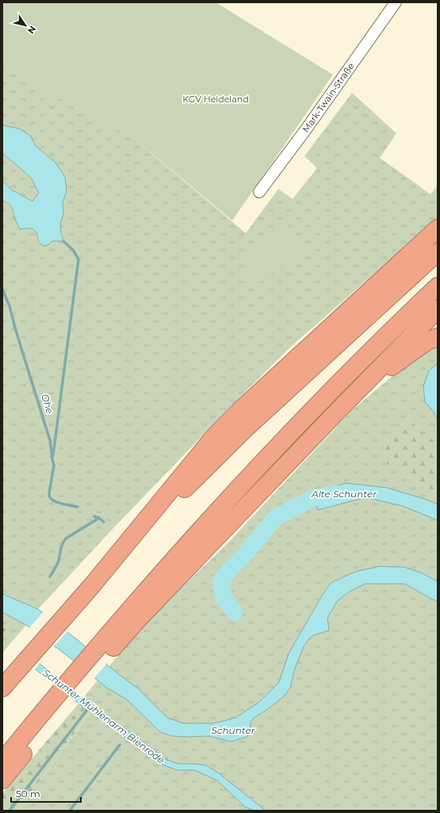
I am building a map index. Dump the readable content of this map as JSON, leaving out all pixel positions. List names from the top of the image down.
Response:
{
  "streets": {
    "street": ["Mark-Twain-Straße"]
  },
  "water": [
    "Ohe",
    "Alte Schunter",
    "Schunter Mühlenarm Bienrode",
    "Schunter"
  ],
  "parks": ["KGV Heideland"],
  "scale_bar": "50 m",
  "north": "bottom right"
}
